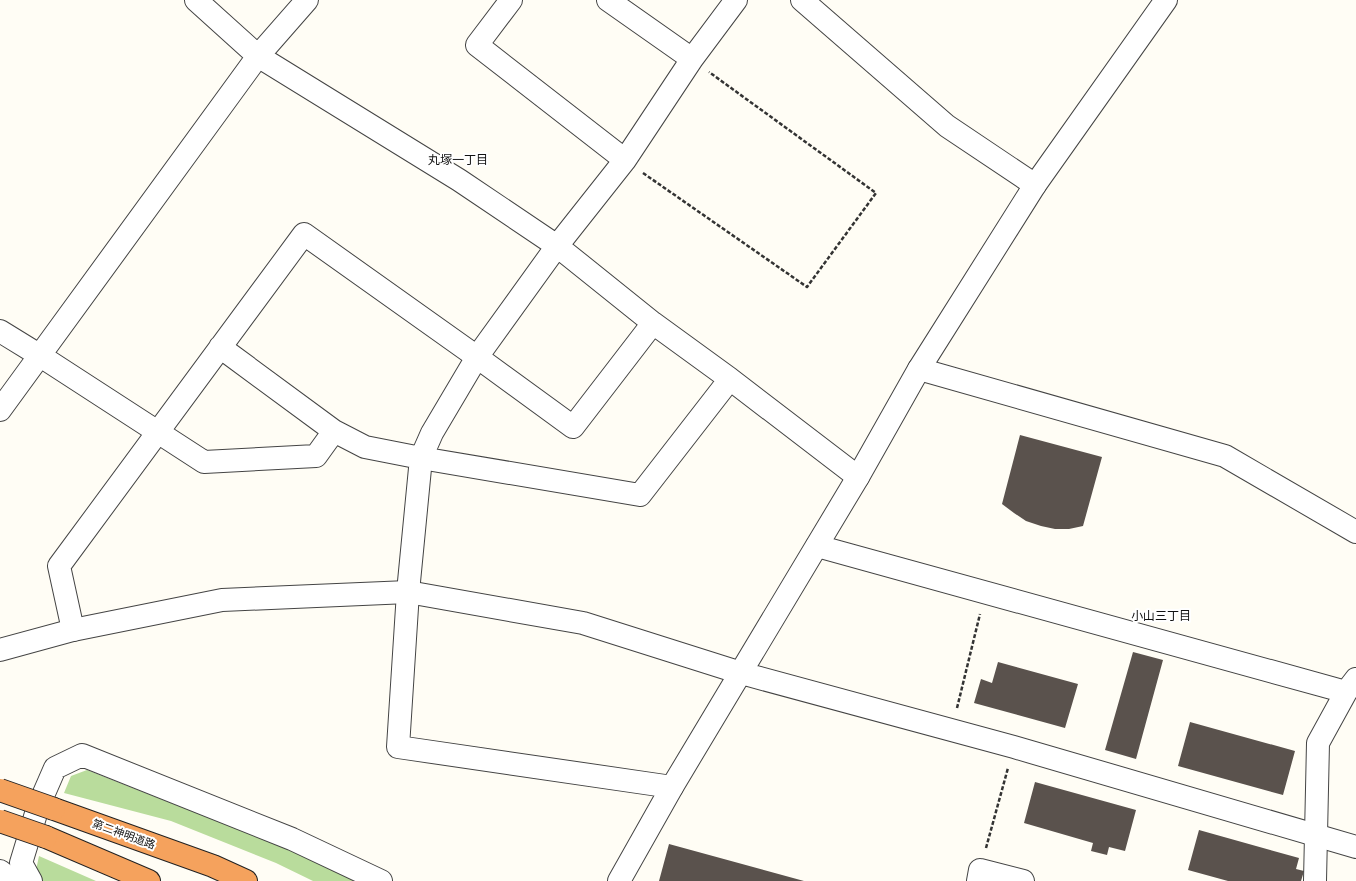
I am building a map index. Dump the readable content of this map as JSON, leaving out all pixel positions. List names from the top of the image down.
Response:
{
  "streets": {
    "highway": ["第二神明道路"]
  },
  "districts": ["丸塚一丁目", "小山三丁目"]
}
